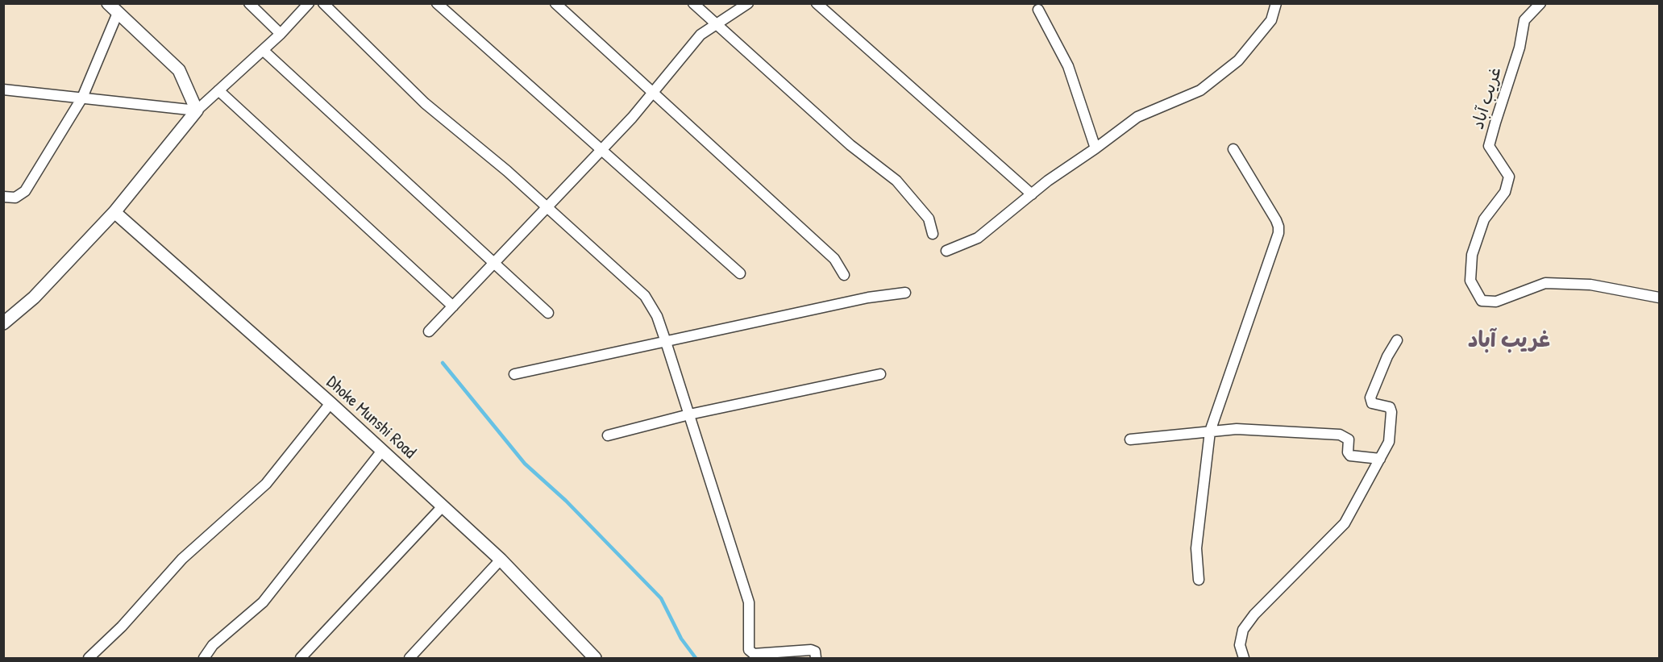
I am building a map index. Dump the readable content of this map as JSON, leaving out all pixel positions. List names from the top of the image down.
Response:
{
  "streets": {
    "street": ["غریب آباد", "Dhoke Munshi Road"]
  },
  "districts": ["غریب آباد"]
}
